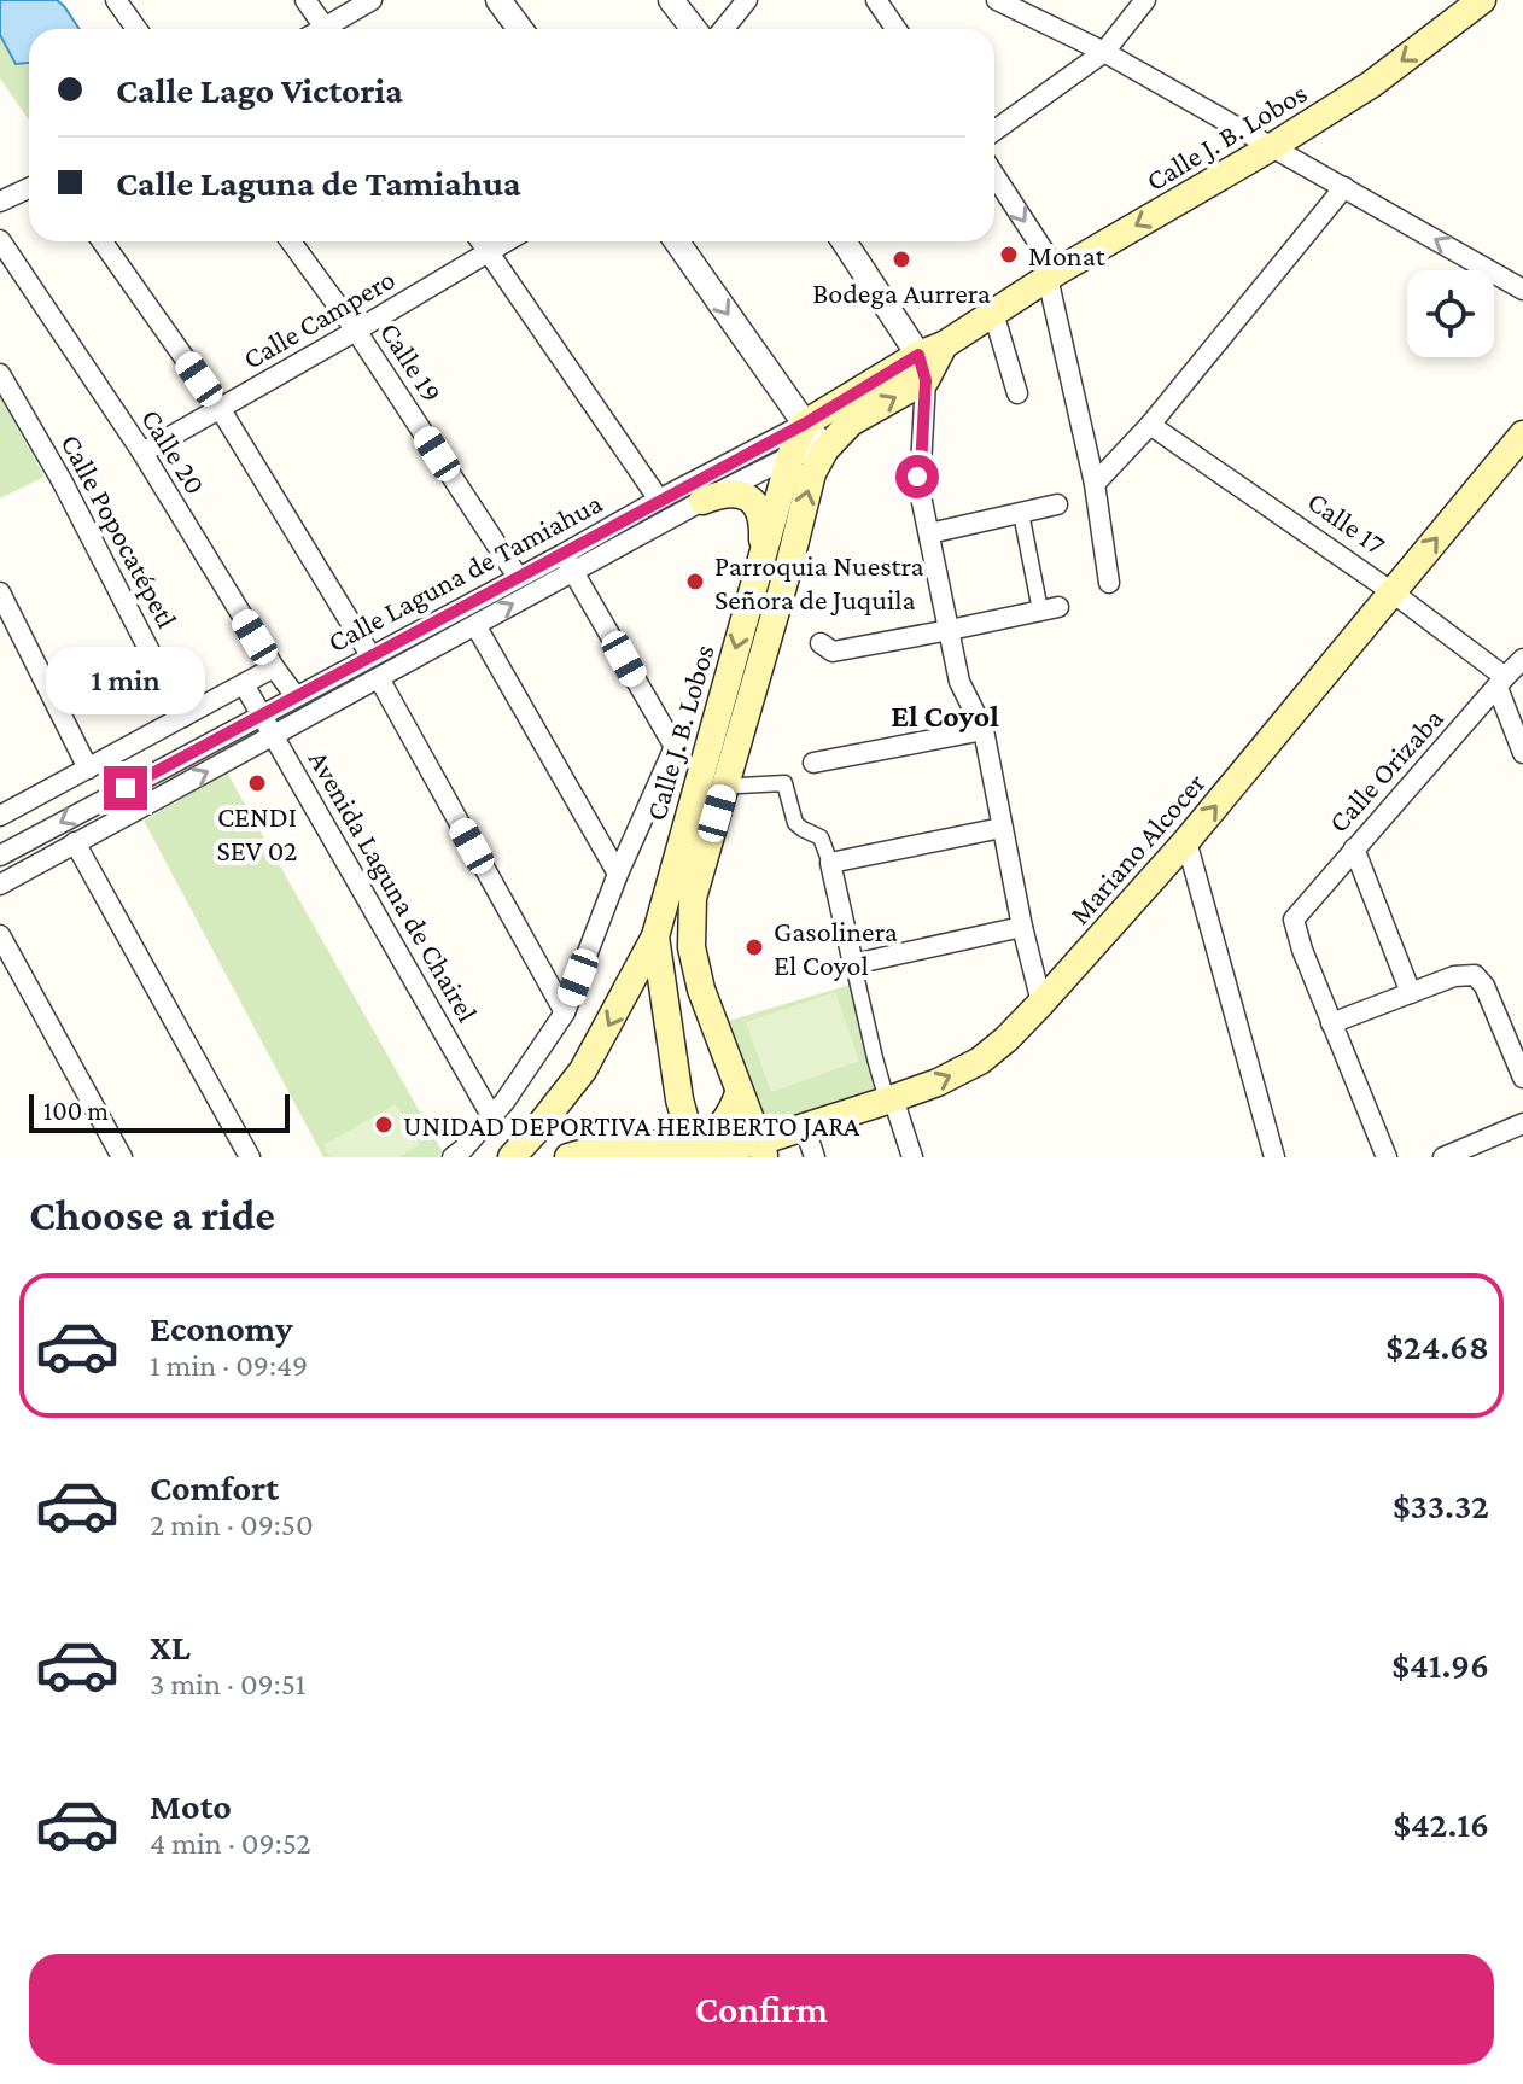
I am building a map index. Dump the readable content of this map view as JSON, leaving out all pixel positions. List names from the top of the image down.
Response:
{
  "streets": {
    "main road": ["Calle J. B. Lobos", "Mariano Alcocer"],
    "street": [
      "Calle Campero",
      "Calle 19",
      "Calle 20",
      "Calle 17",
      "Calle Popocatépetl",
      "Calle Laguna de Tamiahua",
      "Calle Orizaba",
      "Avenida Laguna de Chairel"
    ]
  },
  "crossings": [
    ["Calle J. B. Lobos", "Calle Laguna de Tamiahua"],
    ["Calle J. B. Lobos", "Mariano Alcocer"],
    ["Calle Campero", "Calle 19"],
    ["Calle Campero", "Calle 20"],
    ["Calle 19", "Calle Laguna de Tamiahua"],
    ["Calle 20", "Calle Laguna de Tamiahua"],
    ["Calle 17", "Calle Orizaba"],
    ["Calle 17", "Mariano Alcocer"],
    ["Calle Laguna de Tamiahua", "Avenida Laguna de Chairel"]
  ],
  "one_way": ["Mariano Alcocer"],
  "districts": ["El Coyol"],
  "places": [
    "Monat",
    "Bodega Aurrera",
    "Parroquia Nuestra Señora de Juquila",
    "CENDI SEV 02",
    "Gasolinera El Coyol",
    "UNIDAD DEPORTIVA HERIBERTO JARA"
  ],
  "scale_bar": "100 m",
  "page": {
    "banner": ["Calle Lago Victoria", "Calle Laguna de Tamiahua"],
    "bubble": "1 min",
    "scale": "100 m",
    "heading": "Choose a ride",
    "list": [
      {
        "name": "Economy",
        "note": "1 min · 09:49",
        "value": "$24.68"
      },
      {
        "name": "Comfort",
        "note": "2 min · 09:50",
        "value": "$33.32"
      },
      {
        "name": "XL",
        "note": "3 min · 09:51",
        "value": "$41.96"
      },
      {
        "name": "Moto",
        "note": "4 min · 09:52",
        "value": "$42.16"
      }
    ],
    "buttons": "Confirm"
  }
}
